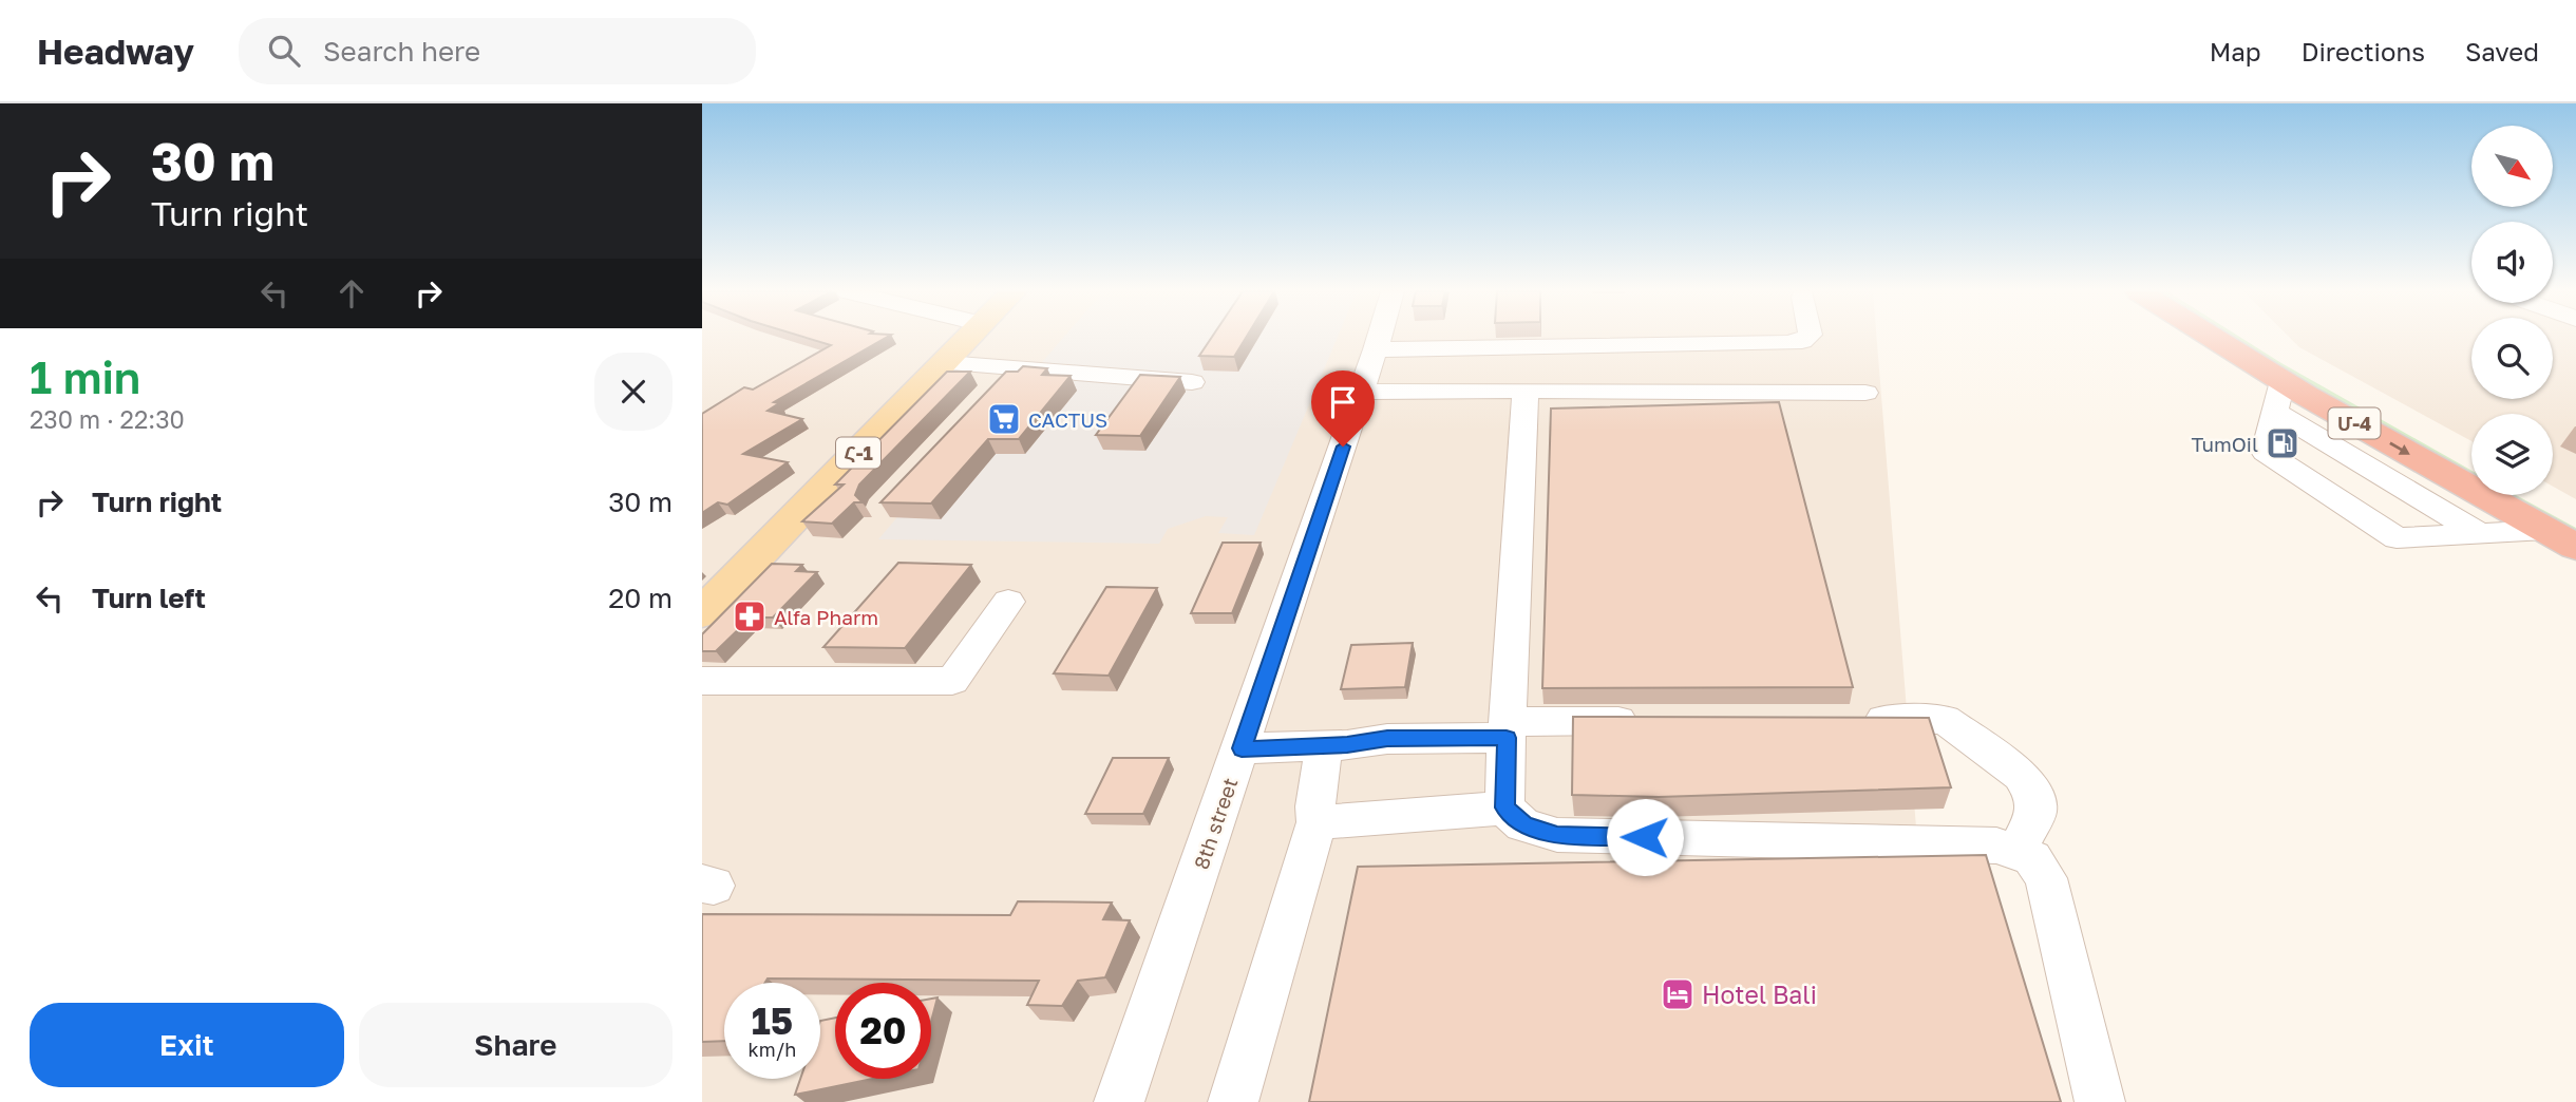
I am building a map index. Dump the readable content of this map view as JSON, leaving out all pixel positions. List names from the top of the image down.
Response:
{
  "streets": {
    "highway": ["Մ-4"],
    "main road": ["Հ-1"],
    "street": ["8th street"]
  },
  "places": {
    "supermarket": ["CACTUS"],
    "fuel station": ["TumOil"],
    "pharmacy": ["Alfa Pharm"],
    "hotel": ["Hotel Bali"]
  },
  "north": "bottom right",
  "page": {
    "header": "Headway",
    "search": "Search here",
    "nav": ["Map", "Directions", "Saved"],
    "turn": ["30 m", "Turn right"],
    "heading": ["1 min", "230 m · 22:30"],
    "list": [
      {
        "name": "Turn right",
        "value": "30 m"
      },
      {
        "name": "Turn left",
        "value": "20 m"
      }
    ],
    "speed": "15 km/h",
    "limit": "20",
    "buttons": ["Exit", "Share"]
  }
}
